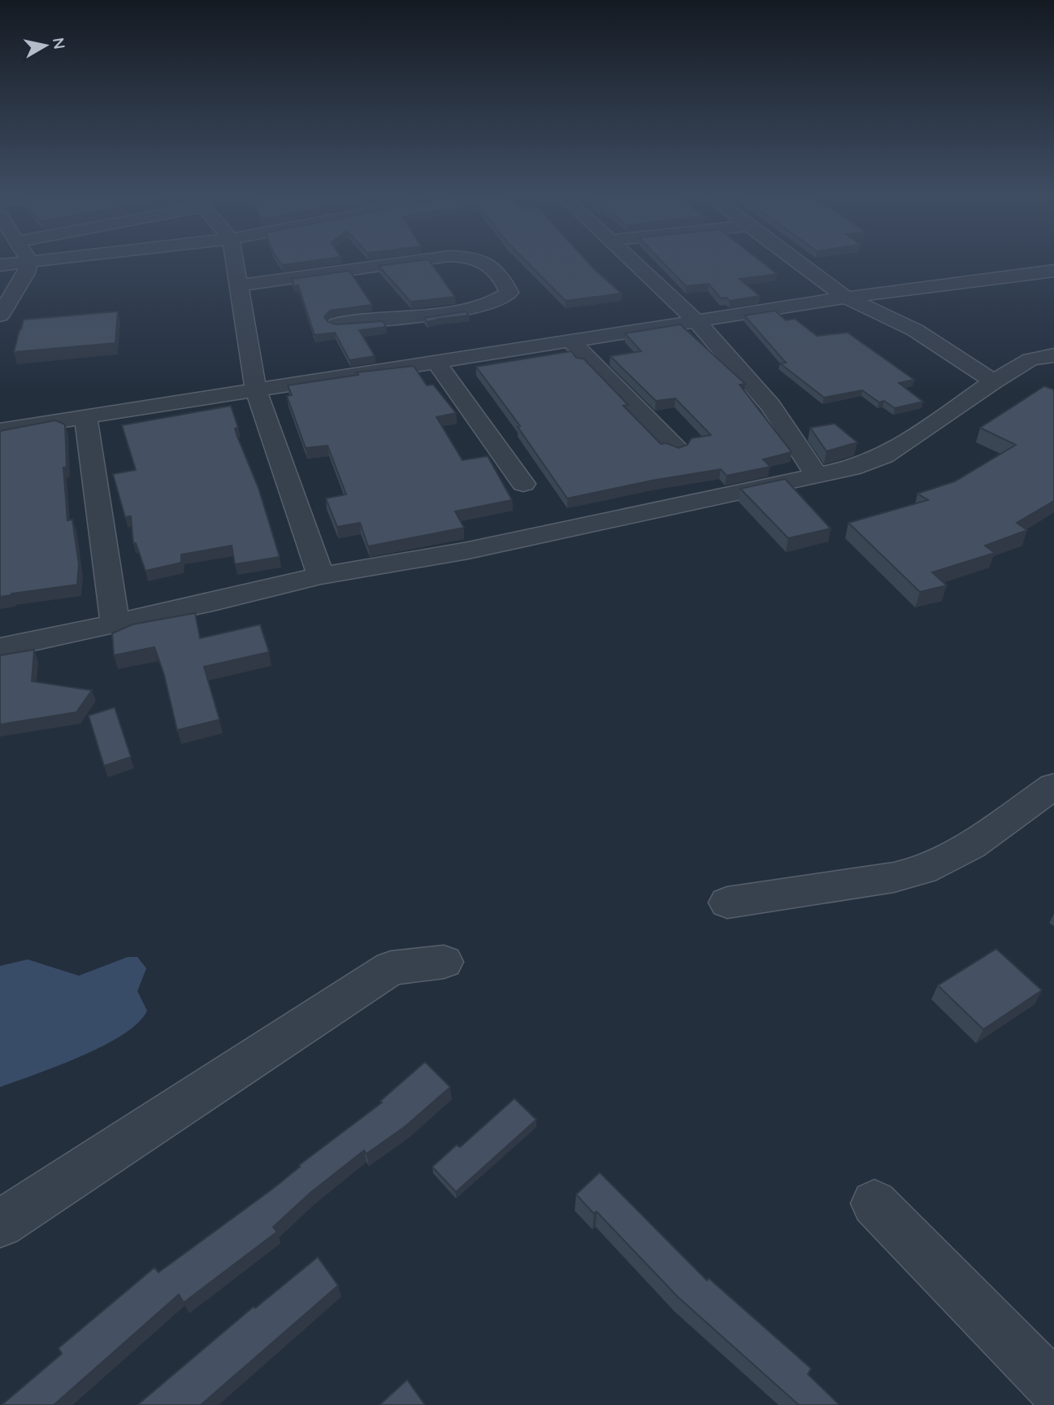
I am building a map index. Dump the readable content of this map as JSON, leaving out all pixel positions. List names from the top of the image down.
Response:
{
  "north": "right"
}
